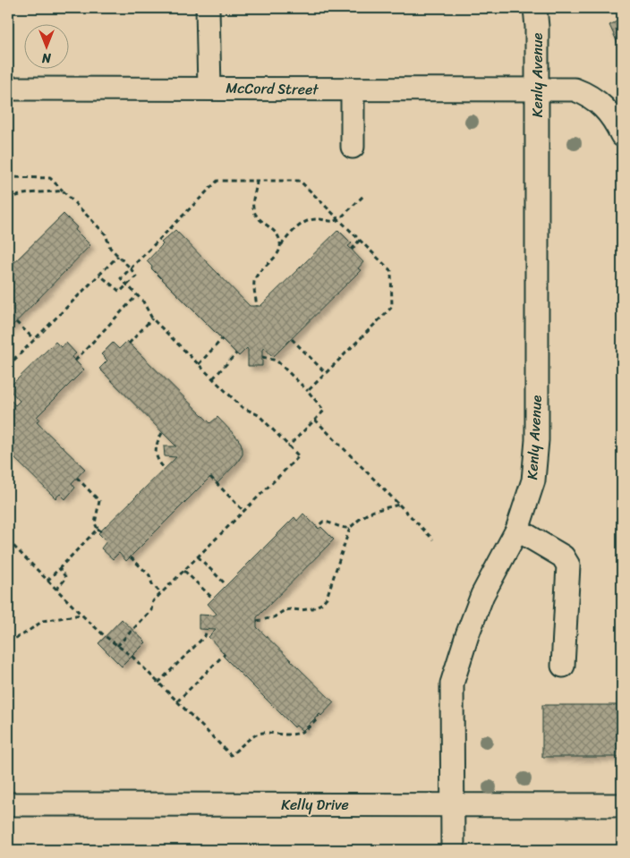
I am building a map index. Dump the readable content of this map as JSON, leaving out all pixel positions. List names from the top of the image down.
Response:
{
  "streets": {
    "street": ["Kenly Avenue", "McCord Street", "Kelly Drive"]
  },
  "crossings": [
    ["Kenly Avenue", "McCord Street"],
    ["Kenly Avenue", "Kelly Drive"]
  ],
  "north": "bottom"
}
